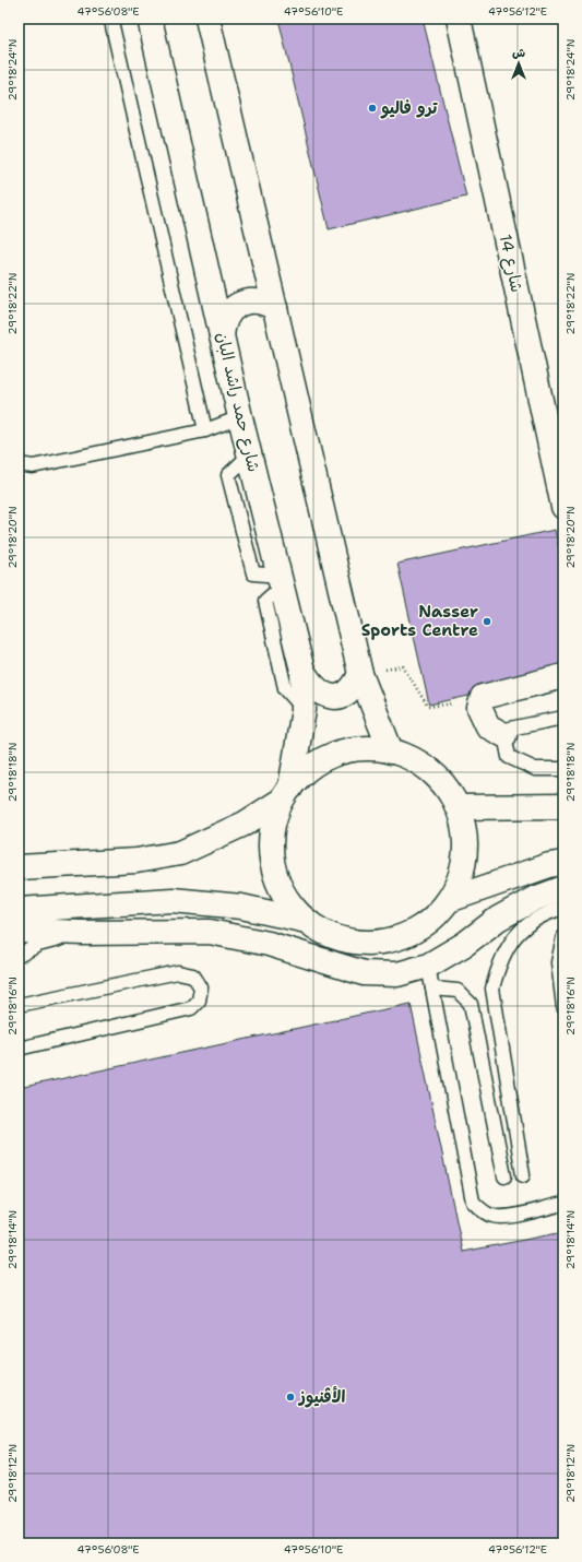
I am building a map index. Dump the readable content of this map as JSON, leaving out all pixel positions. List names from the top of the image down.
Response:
{
  "streets": {
    "street": ["شارع 14", "شارع حمد راشد البان"]
  },
  "places": ["ترو فاليو", "Nasser Sports Centre", "الأڤنيوز"],
  "north": "top",
  "coordinates": [
    "47°56'08\"E",
    "47°56'10\"E",
    "47°56'12\"E",
    "29°18'24\"N",
    "29°18'22\"N",
    "29°18'20\"N",
    "29°18'18\"N",
    "29°18'16\"N",
    "29°18'14\"N",
    "29°18'12\"N"
  ]
}
